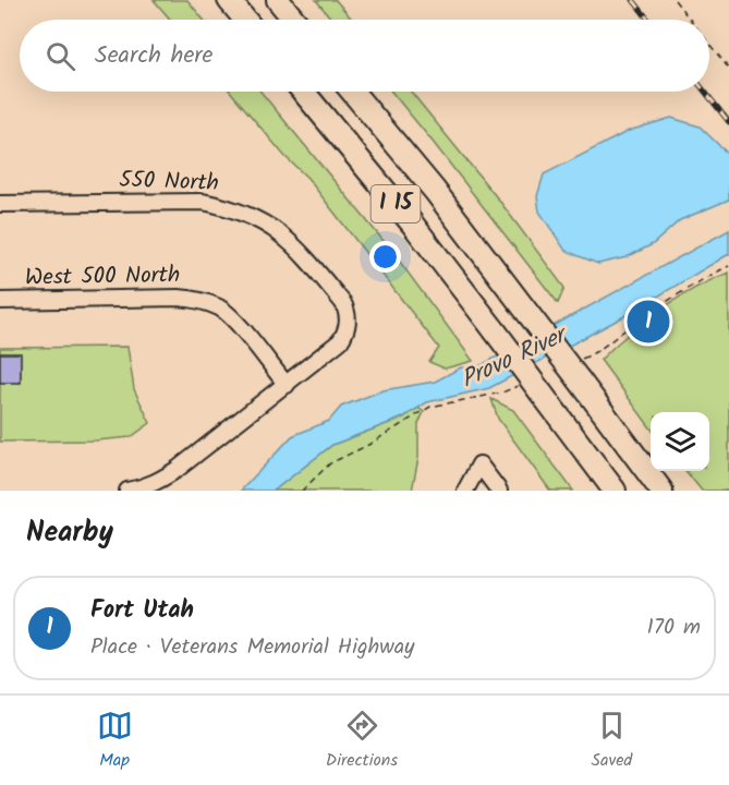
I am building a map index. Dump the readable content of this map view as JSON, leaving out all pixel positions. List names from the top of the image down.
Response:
{
  "streets": {
    "highway": ["I 15"],
    "street": ["550 North", "West 500 North"]
  },
  "crossings": [
    ["550 North", "West 500 North"]
  ],
  "water": ["Provo River"],
  "page": {
    "search": "Search here",
    "pins": "1",
    "heading": "Nearby",
    "list": [
      {
        "mark": "1",
        "name": "Fort Utah",
        "note": "Place · Veterans Memorial Highway",
        "value": "170 m"
      }
    ],
    "nav": ["Map", "Directions", "Saved"]
  }
}
